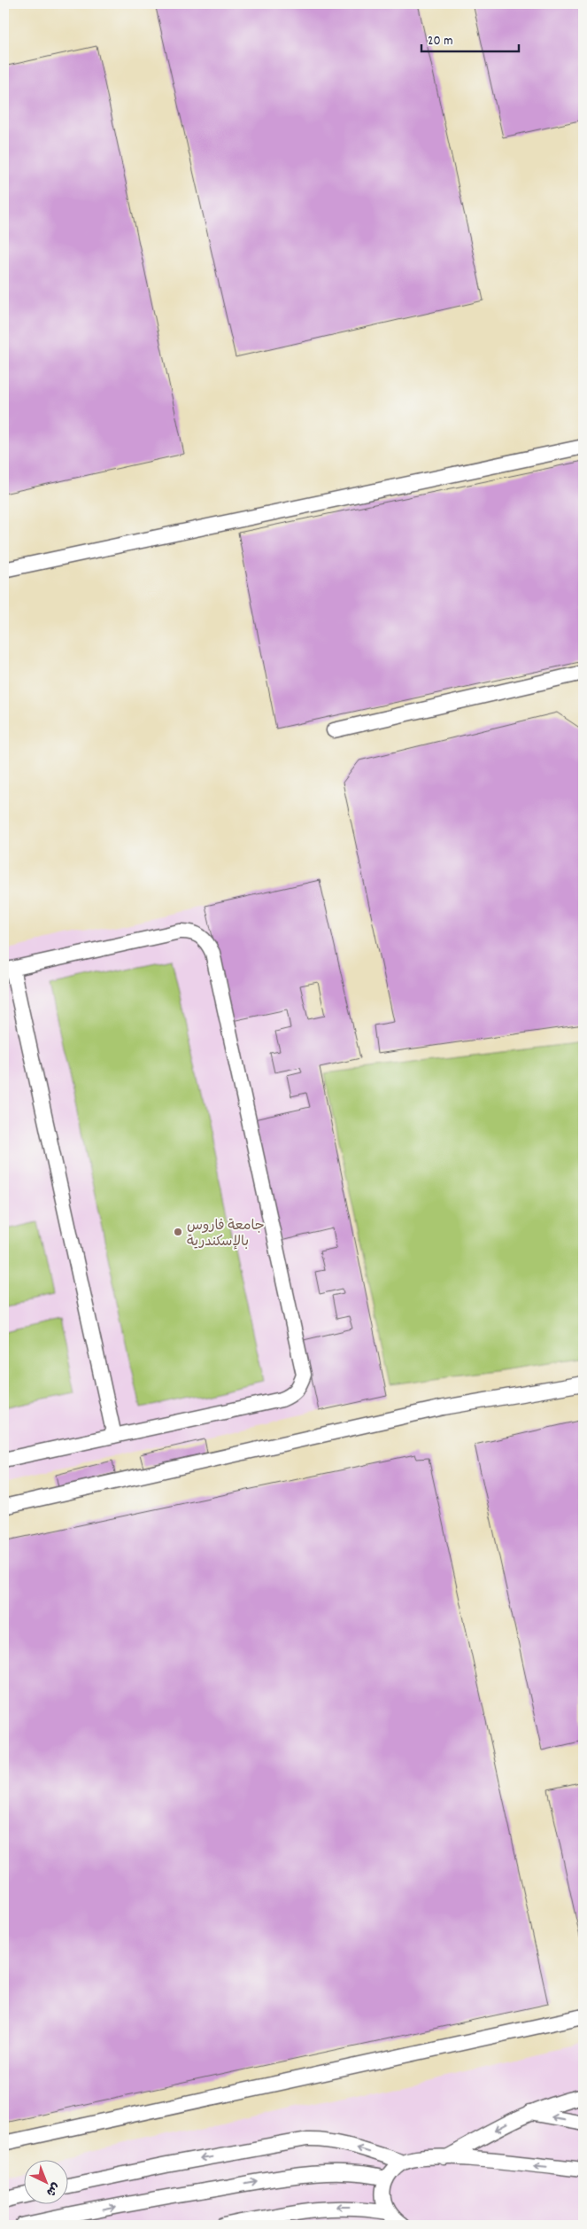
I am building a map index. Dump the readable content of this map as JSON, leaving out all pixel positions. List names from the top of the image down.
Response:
{
  "places": ["جامعة فاروس بالإسكندرية"],
  "scale_bar": "20 m",
  "north": "bottom right"
}
